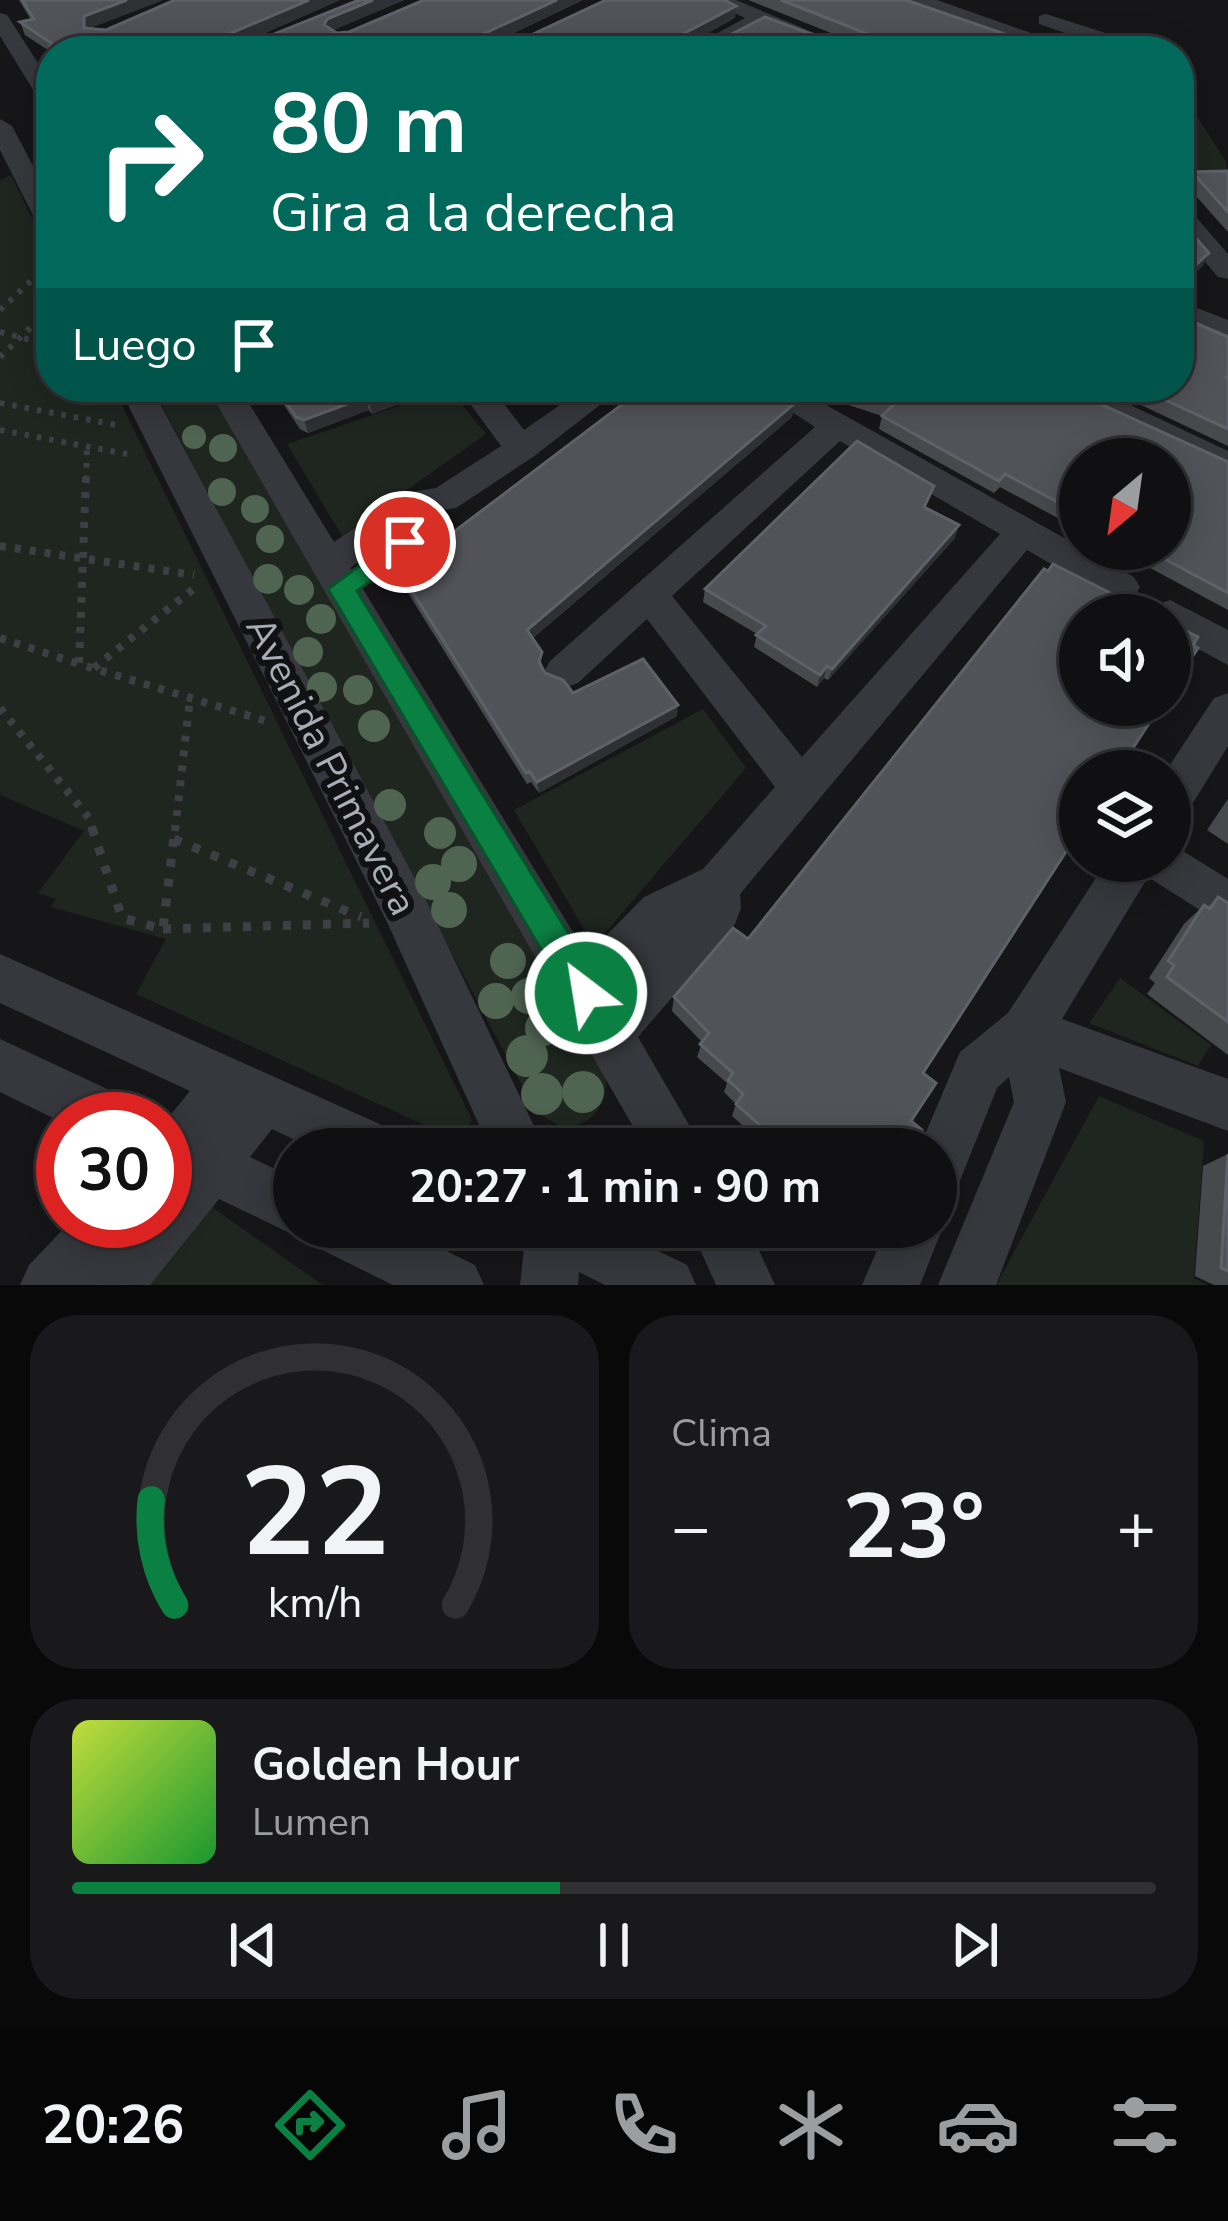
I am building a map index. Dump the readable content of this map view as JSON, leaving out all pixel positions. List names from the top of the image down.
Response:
{
  "streets": {
    "street": ["Avenida Primavera"]
  },
  "north": "bottom left",
  "page": {
    "turn": ["80 m", "Gira a la derecha"],
    "then": "Luego",
    "limit": "30",
    "trip": "20:27 · 1 min · 90 m",
    "tile": "Clima",
    "heat": ["−", "23°", "+"],
    "song": ["Golden Hour", "Lumen"],
    "tabs": "20:26",
    "gauge": ["22", "km/h"]
  }
}
